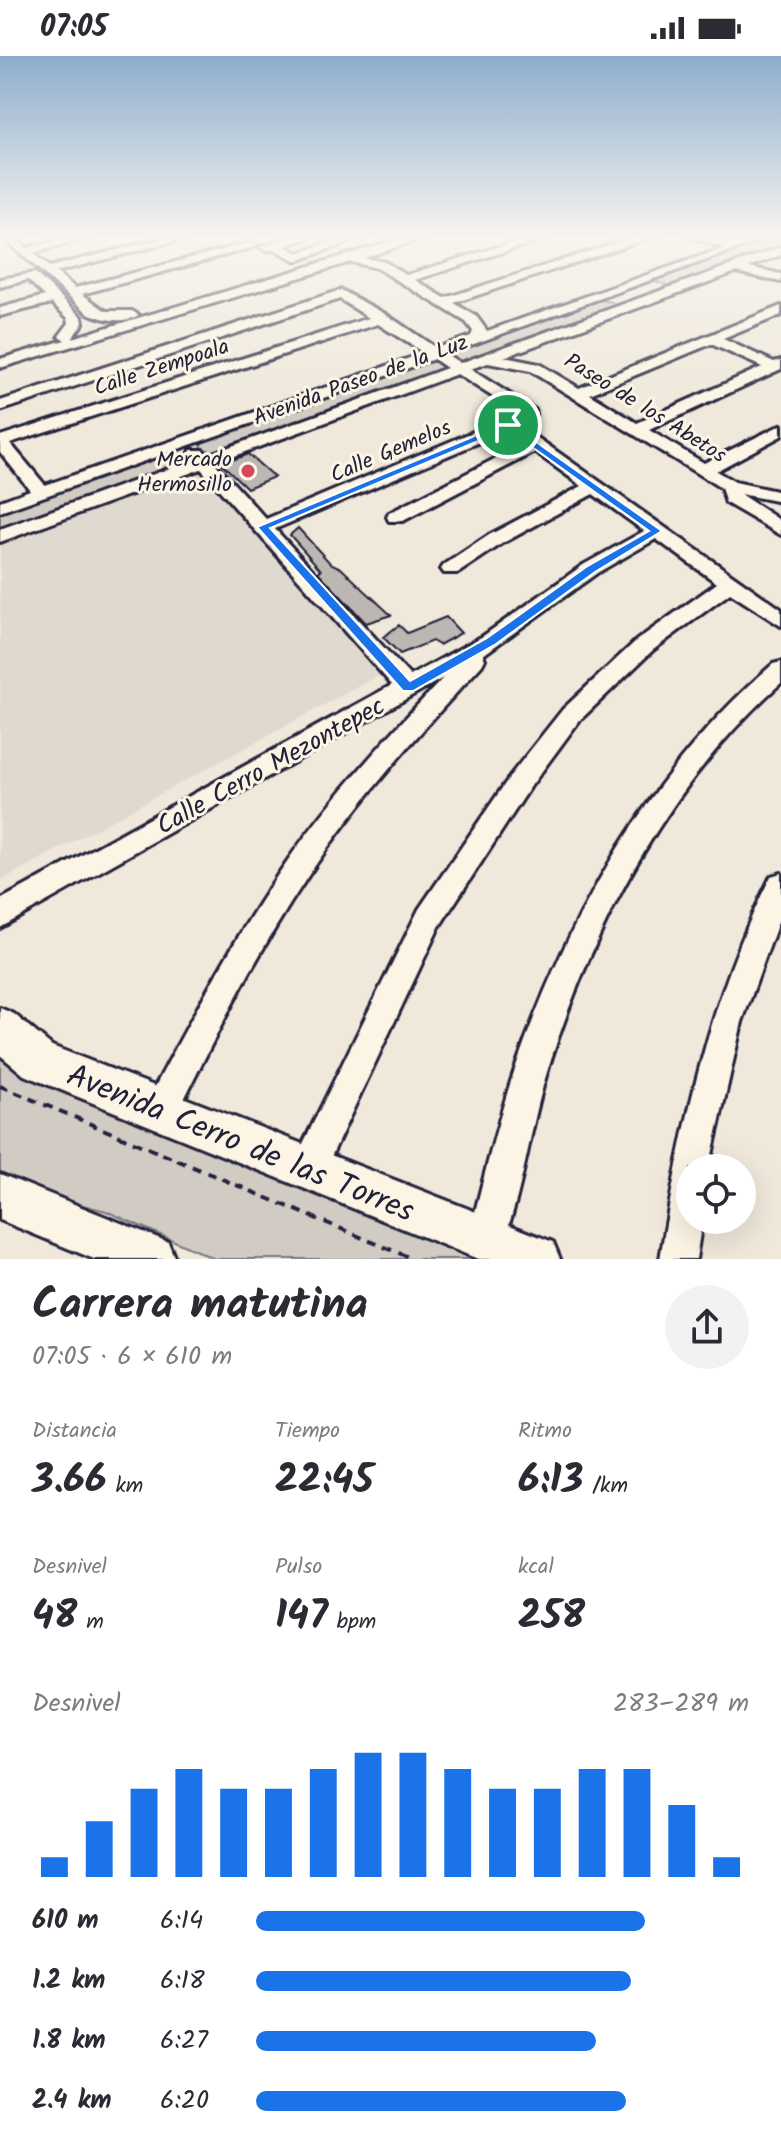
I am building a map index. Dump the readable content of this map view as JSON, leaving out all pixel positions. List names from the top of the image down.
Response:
{
  "streets": {
    "main road": ["Avenida Cerro de las Torres"],
    "street": [
      "Calle Zempoala",
      "Avenida Paseo de la Luz",
      "Paseo de los Abetos",
      "Calle Gemelos",
      "Calle Cerro Mezontepec"
    ]
  },
  "crossings": [
    ["Avenida Paseo de la Luz", "Paseo de los Abetos"],
    ["Avenida Paseo de la Luz", "Calle Gemelos"]
  ],
  "places": ["Mercado Hermosillo"],
  "page": {
    "status": "07:05",
    "heading": ["Carrera matutina", "07:05 · 6 × 610 m"],
    "stats": [
      ["Distancia", "3.66 km"],
      ["Tiempo", "22:45"],
      ["Ritmo", "6:13 /km"],
      ["Desnivel", "48 m"],
      ["Pulso", "147 bpm"],
      ["kcal", "258"]
    ],
    "chart": ["Desnivel", "283–289 m"],
    "list": [
      {
        "name": "610 m",
        "note": "6:14"
      },
      {
        "name": "1.2 km",
        "note": "6:18"
      },
      {
        "name": "1.8 km",
        "note": "6:27"
      },
      {
        "name": "2.4 km",
        "note": "6:20"
      }
    ]
  }
}
